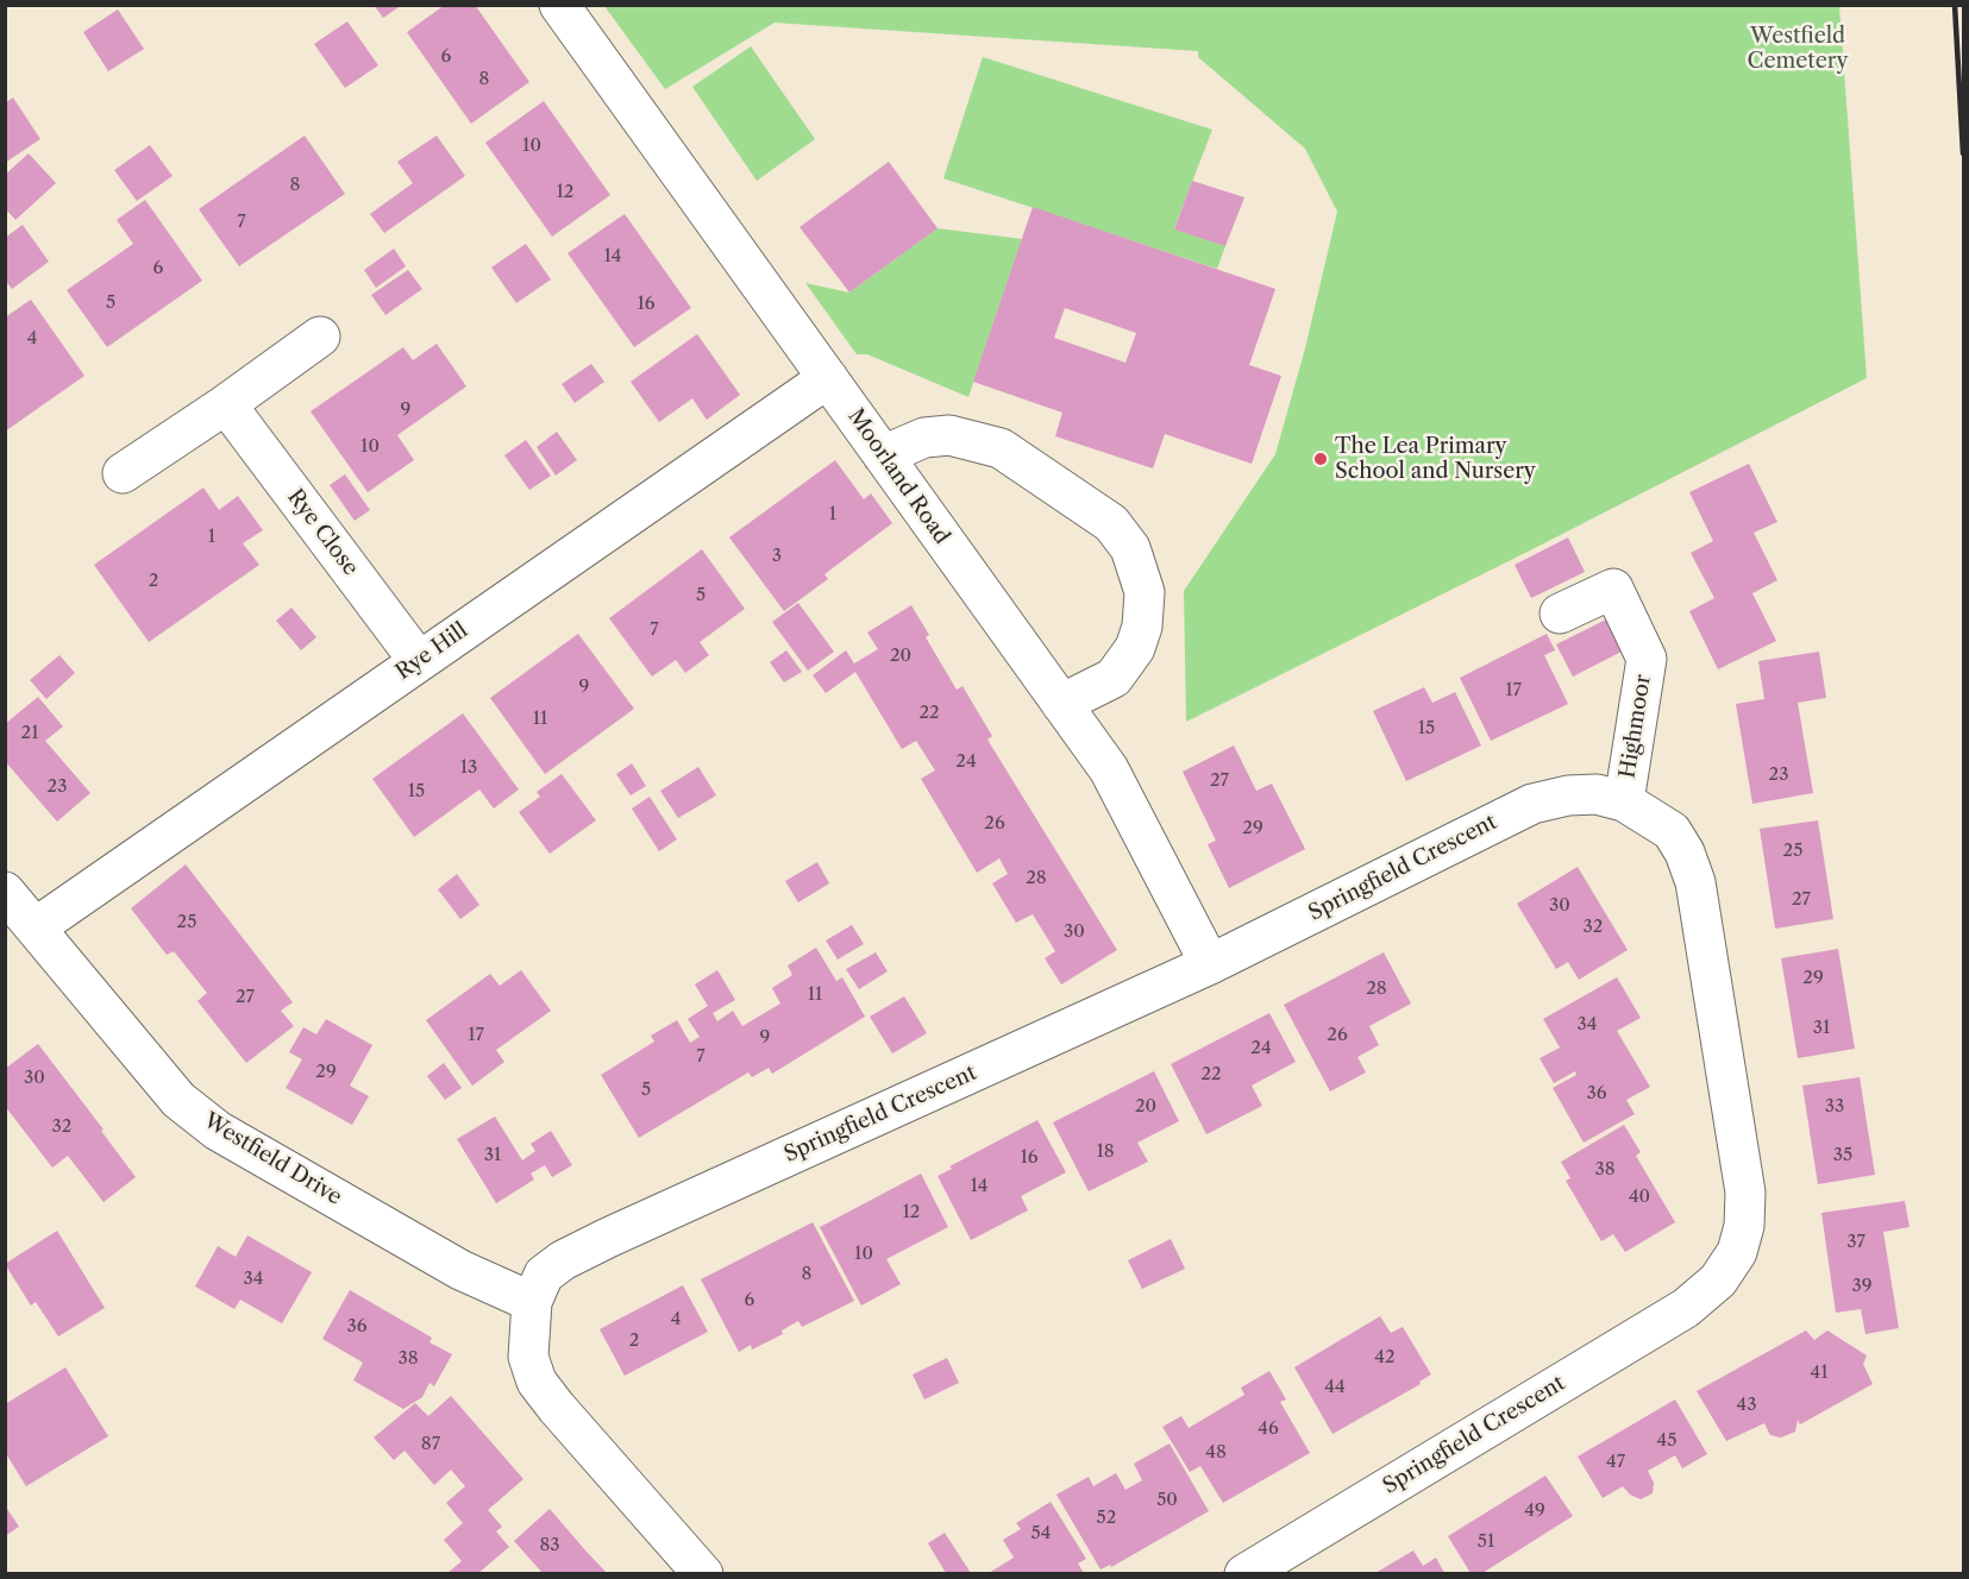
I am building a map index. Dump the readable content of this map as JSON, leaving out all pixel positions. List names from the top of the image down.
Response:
{
  "streets": {
    "street": [
      "Moorland Road",
      "Rye Close",
      "Rye Hill",
      "Highmoor",
      "Springfield Crescent",
      "Westfield Drive"
    ]
  },
  "crossings": [
    ["Moorland Road", "Rye Hill"],
    ["Moorland Road", "Springfield Crescent"],
    ["Rye Close", "Rye Hill"],
    ["Rye Hill", "Westfield Drive"],
    ["Highmoor", "Springfield Crescent"],
    ["Springfield Crescent", "Westfield Drive"]
  ],
  "parks": ["Westfield Cemetery"],
  "places": ["The Lea Primary School and Nursery"],
  "house_numbers": [
    "6",
    "8",
    "10",
    "8",
    "12",
    "7",
    "14",
    "6",
    "5",
    "16",
    "4",
    "9",
    "10",
    "1",
    "1",
    "3",
    "2",
    "5",
    "7",
    "20",
    "9",
    "17",
    "22",
    "11",
    "15",
    "21",
    "24",
    "13",
    "23",
    "27",
    "23",
    "15",
    "26",
    "29",
    "25",
    "28",
    "27",
    "30",
    "25",
    "32",
    "30",
    "29",
    "28",
    "11",
    "27",
    "34",
    "31",
    "17",
    "26",
    "9",
    "24",
    "7",
    "29",
    "22",
    "30",
    "5",
    "36",
    "20",
    "33",
    "32",
    "18",
    "31",
    "35",
    "16",
    "38",
    "14",
    "40",
    "12",
    "37",
    "10",
    "8",
    "34",
    "39",
    "6",
    "4",
    "36",
    "2",
    "42",
    "38",
    "41",
    "44",
    "43",
    "46",
    "45",
    "87",
    "48",
    "47",
    "50",
    "49",
    "52",
    "54",
    "51",
    "83"
  ]
}
